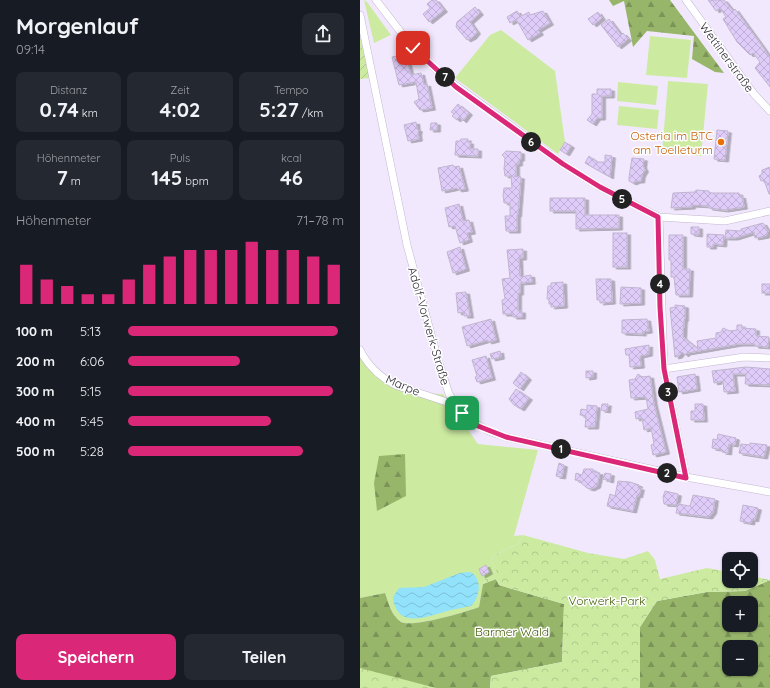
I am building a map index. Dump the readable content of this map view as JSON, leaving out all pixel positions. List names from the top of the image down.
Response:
{
  "streets": {
    "street": ["Wettinerstraße", "Adolf-Vorwerk-Straße", "Marpe"]
  },
  "crossings": [
    ["Adolf-Vorwerk-Straße", "Marpe"]
  ],
  "parks": ["Vorwerk-Park", "Barmer Wald"],
  "places": ["Osteria im BTC am Toelleturm"],
  "page": {
    "heading": ["Morgenlauf", "09:14"],
    "pins": [
      "7",
      "6",
      "5",
      "4",
      "3",
      "1",
      "2"
    ],
    "stats": [
      ["Distanz", "0.74 km"],
      ["Zeit", "4:02"],
      ["Tempo", "5:27 /km"],
      ["Höhenmeter", "7 m"],
      ["Puls", "145 bpm"],
      ["kcal", "46"]
    ],
    "chart": ["Höhenmeter", "71–78 m"],
    "list": [
      {
        "name": "100 m",
        "note": "5:13"
      },
      {
        "name": "200 m",
        "note": "6:06"
      },
      {
        "name": "300 m",
        "note": "5:15"
      },
      {
        "name": "400 m",
        "note": "5:45"
      },
      {
        "name": "500 m",
        "note": "5:28"
      }
    ],
    "map_buttons": ["+", "−"],
    "buttons": ["Speichern", "Teilen"]
  }
}
